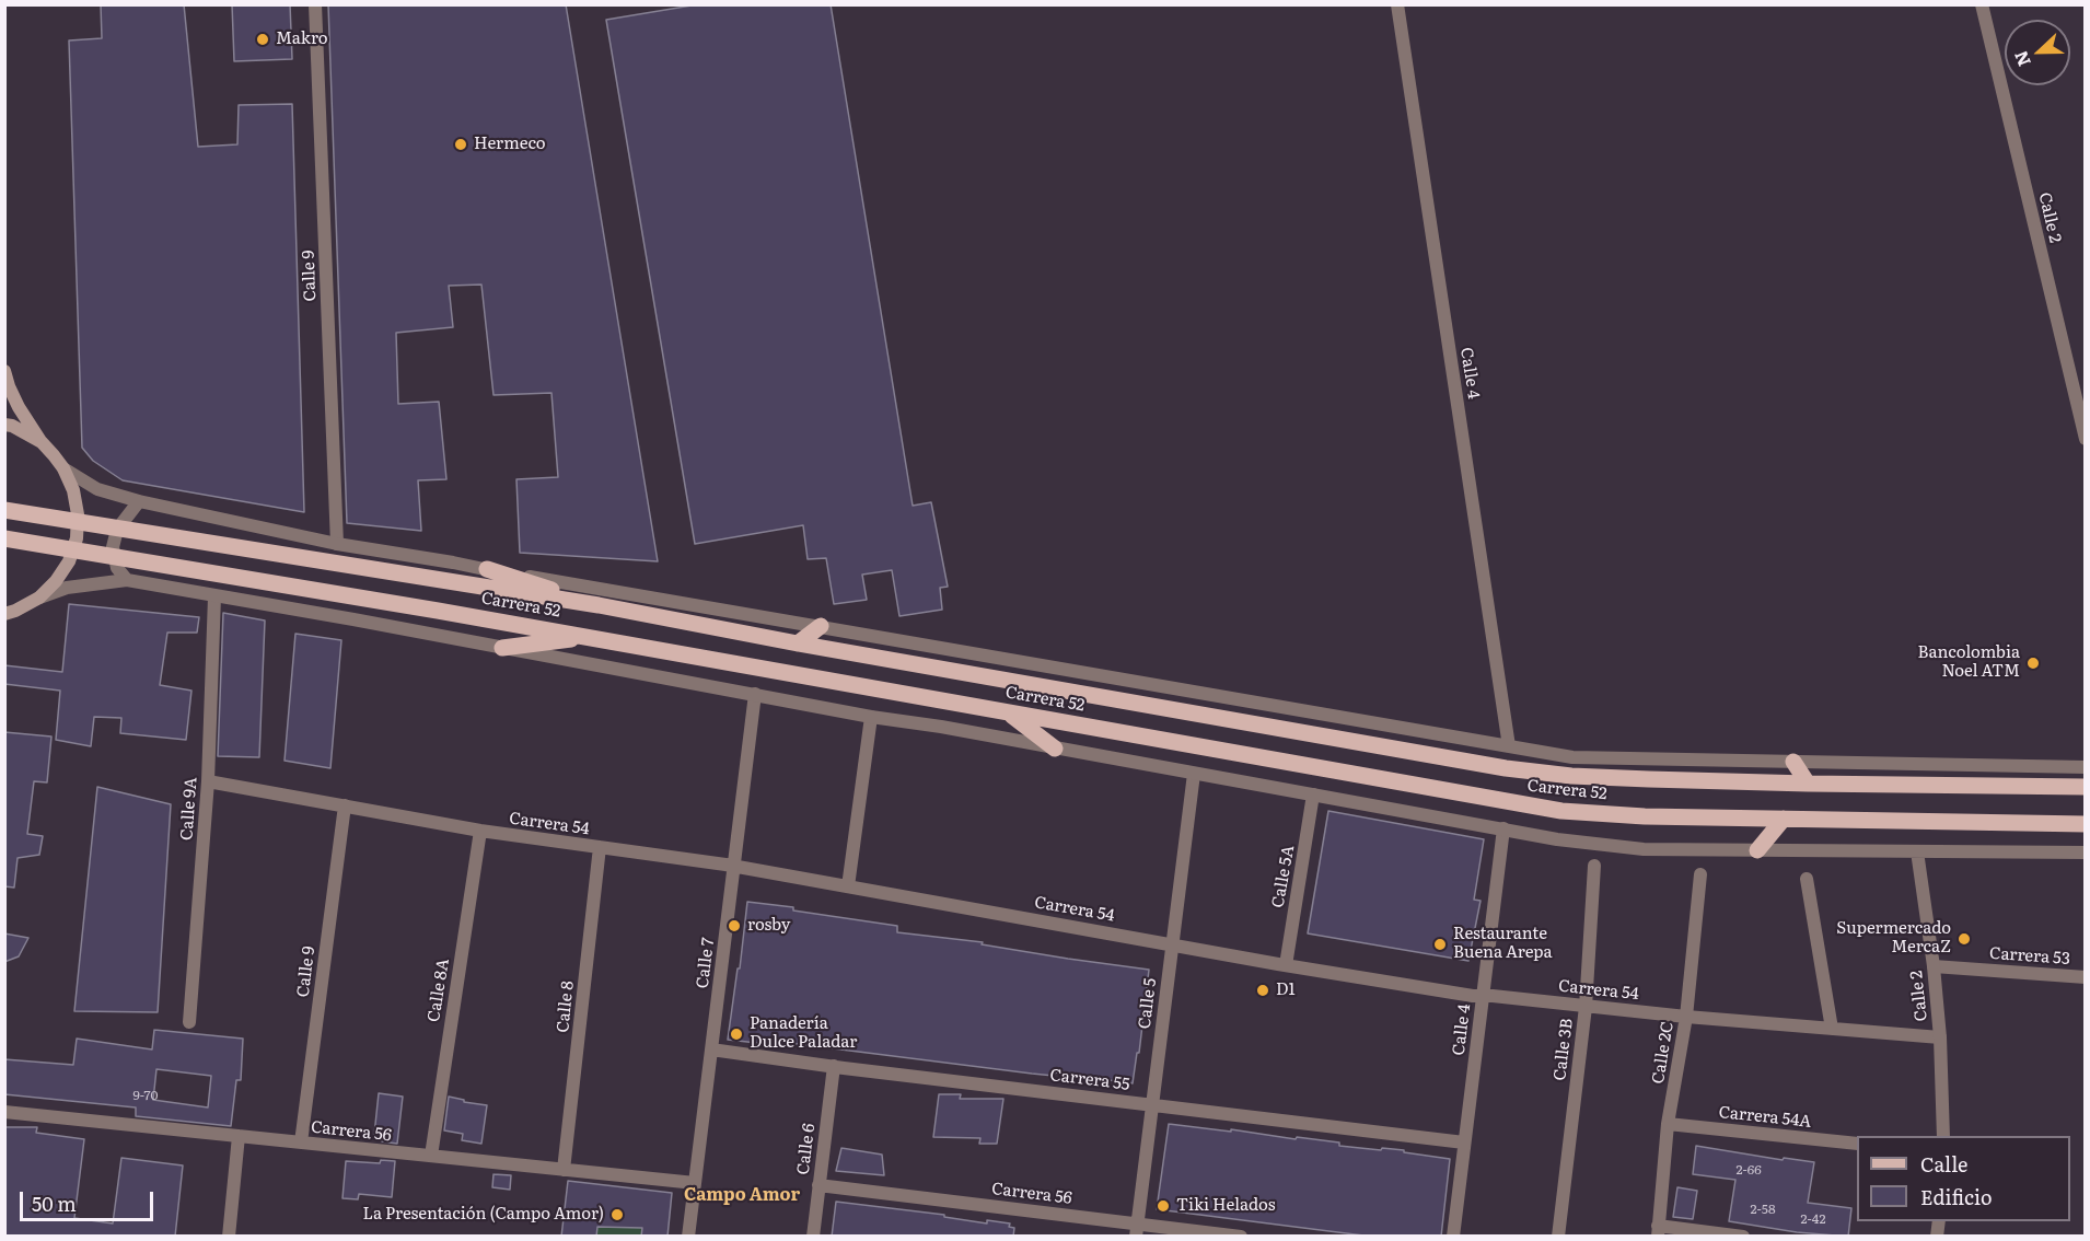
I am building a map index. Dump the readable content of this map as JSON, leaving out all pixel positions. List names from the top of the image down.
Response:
{
  "streets": {
    "main road": ["Carrera 52"],
    "street": [
      "Calle 2",
      "Calle 9",
      "Calle 4",
      "Calle 9A",
      "Carrera 54",
      "Calle 5A",
      "Carrera 53",
      "Calle 7",
      "Calle 8A",
      "Calle 5",
      "Calle 8",
      "Calle 3B",
      "Calle 2C",
      "Carrera 55",
      "Carrera 54A",
      "Carrera 56",
      "Calle 6"
    ]
  },
  "crossings": [
    ["Calle 2", "Carrera 54"],
    ["Calle 2", "Carrera 53"],
    ["Calle 9", "Carrera 52"],
    ["Calle 9", "Carrera 54"],
    ["Calle 9", "Carrera 56"],
    ["Calle 4", "Carrera 52"],
    ["Calle 4", "Carrera 54"],
    ["Calle 4", "Carrera 55"],
    ["Calle 9A", "Carrera 54"],
    ["Carrera 54", "Calle 5A"],
    ["Carrera 54", "Calle 7"],
    ["Carrera 54", "Calle 8A"],
    ["Carrera 54", "Calle 5"],
    ["Carrera 54", "Calle 8"],
    ["Carrera 54", "Calle 3B"],
    ["Carrera 54", "Calle 2C"],
    ["Calle 7", "Carrera 55"],
    ["Calle 7", "Carrera 56"],
    ["Calle 8A", "Carrera 56"],
    ["Calle 5", "Carrera 55"],
    ["Calle 5", "Carrera 56"],
    ["Calle 8", "Carrera 56"],
    ["Calle 2C", "Carrera 54A"],
    ["Carrera 55", "Calle 6"],
    ["Carrera 56", "Calle 6"]
  ],
  "districts": ["Campo Amor"],
  "places": [
    "Makro",
    "Hermeco",
    "Bancolombia Noel ATM",
    "rosby",
    "Supermercado MercaZ",
    "Restaurante Buena Arepa",
    "D1",
    "Panadería Dulce Paladar",
    "Tiki Helados",
    "La Presentación (Campo Amor)"
  ],
  "house_numbers": [
    "9-70",
    "2-66",
    "2-58",
    "2-42"
  ],
  "legend": ["Calle", "Edificio"],
  "scale_bar": "50 m",
  "north": "left"
}
